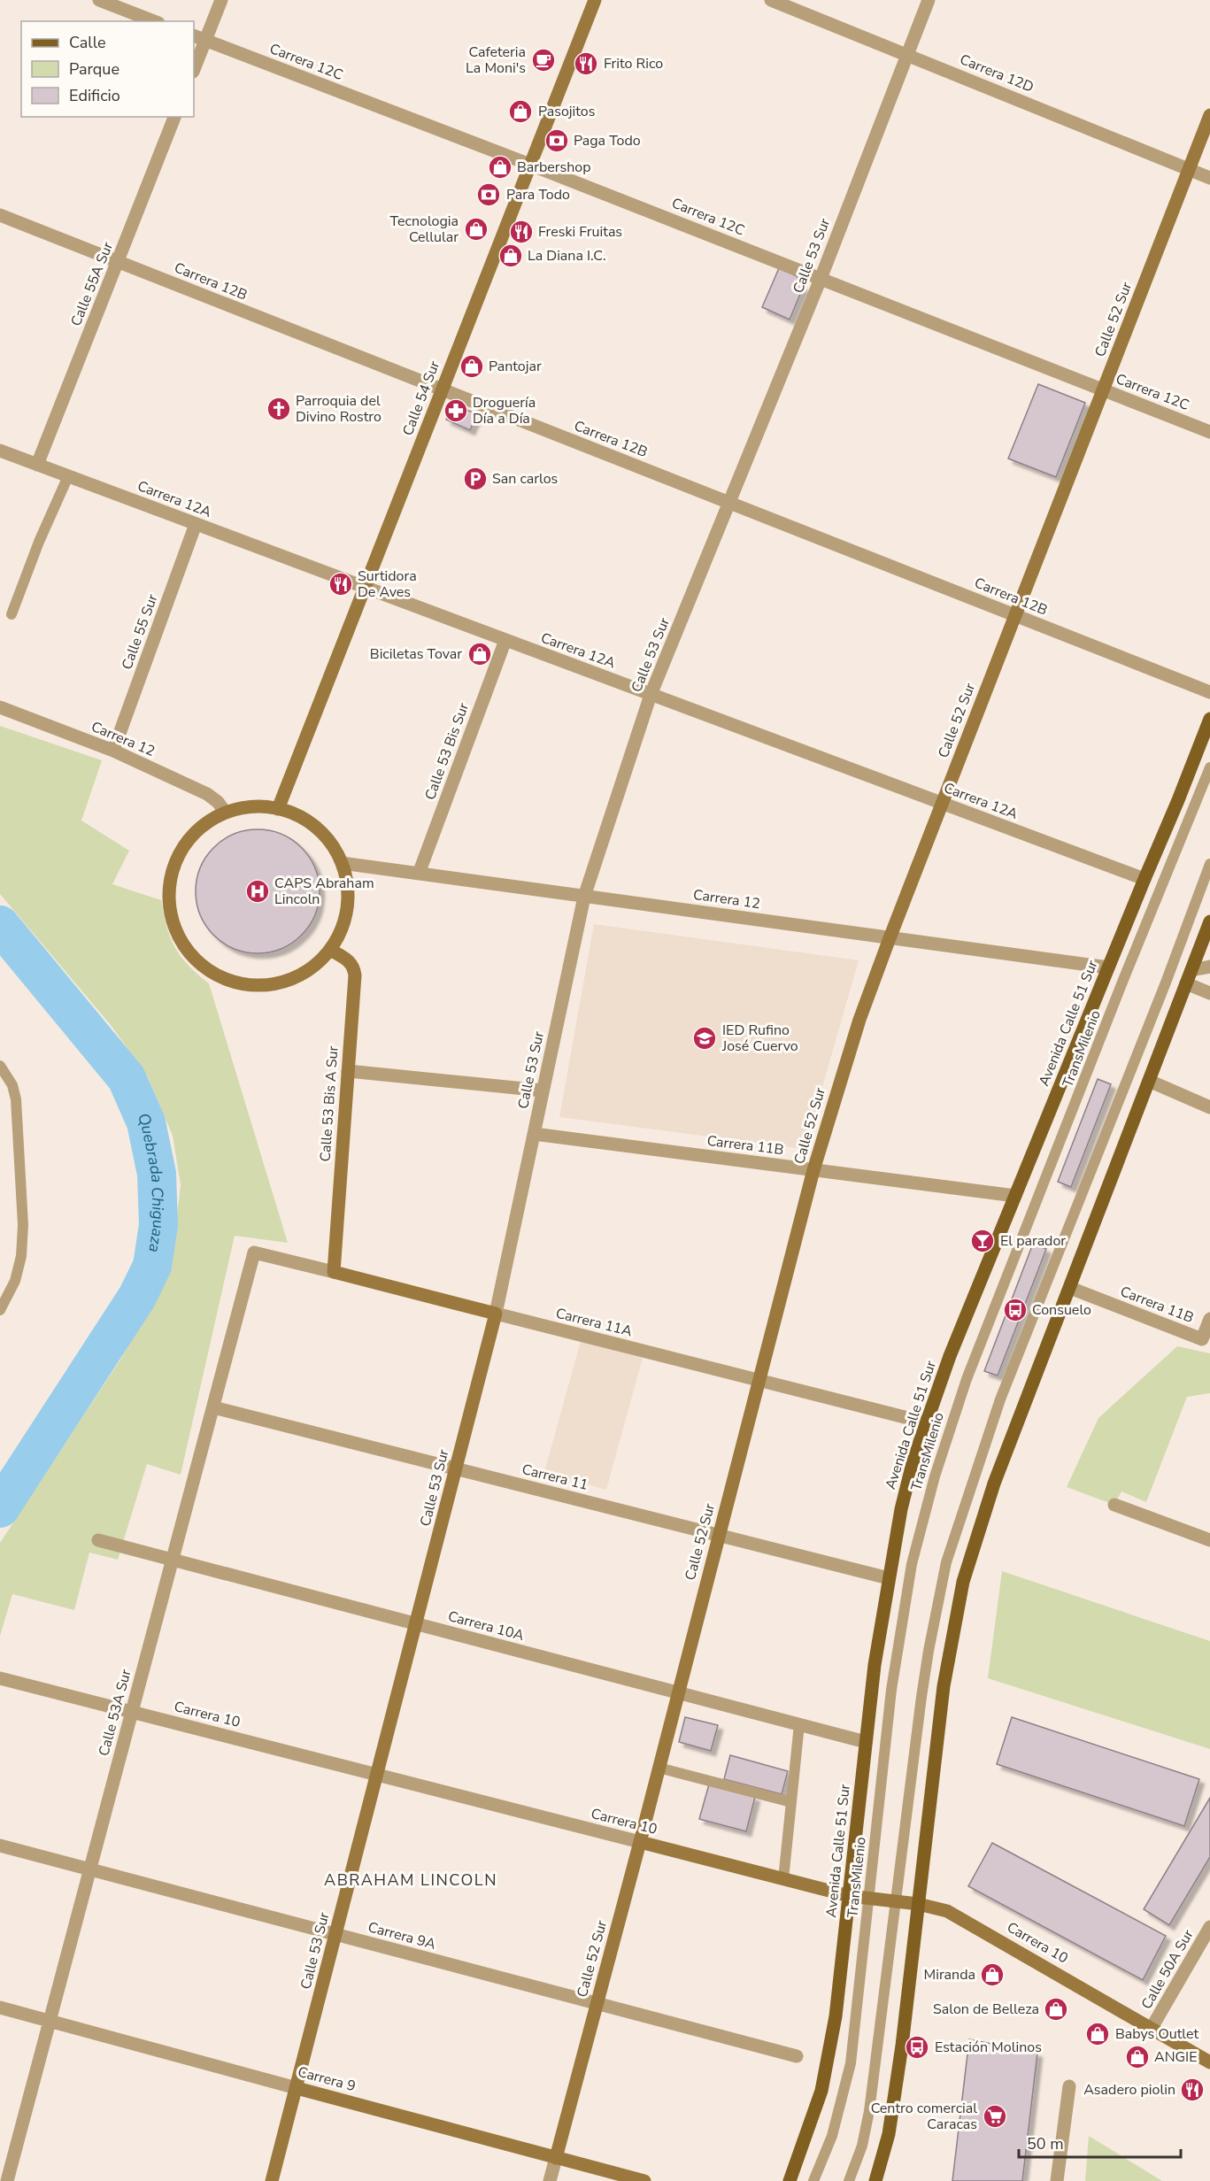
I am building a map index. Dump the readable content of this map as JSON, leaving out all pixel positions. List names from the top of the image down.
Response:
{
  "streets": {
    "main road": ["Avenida Calle 51 Sur"],
    "street": [
      "Carrera 12C",
      "Carrera 12D",
      "Calle 53 Sur",
      "Carrera 12B",
      "Calle 55A Sur",
      "Calle 52 Sur",
      "Calle 54 Sur",
      "Carrera 12A",
      "Calle 55 Sur",
      "Carrera 12",
      "Calle 53 Bis Sur",
      "Calle 53 Bis A Sur",
      "Carrera 11B",
      "Carrera 11A",
      "Carrera 11",
      "Carrera 10A",
      "Calle 53A Sur",
      "Carrera 10",
      "Carrera 9A",
      "Calle 50A Sur",
      "Carrera 9"
    ],
    "lane": ["TransMilenio"]
  },
  "crossings": [
    ["Carrera 12C", "Calle 53 Sur"],
    ["Carrera 12C", "Calle 52 Sur"],
    ["Carrera 12C", "Calle 54 Sur"],
    ["Carrera 12D", "Calle 53 Sur"],
    ["Carrera 12D", "Calle 52 Sur"],
    ["Calle 53 Sur", "Carrera 12B"],
    ["Calle 53 Sur", "Carrera 12A"],
    ["Calle 53 Sur", "Carrera 12"],
    ["Calle 53 Sur", "Carrera 11B"],
    ["Calle 53 Sur", "Carrera 11A"],
    ["Calle 53 Sur", "Carrera 11"],
    ["Calle 53 Sur", "Carrera 10A"],
    ["Calle 53 Sur", "Carrera 10"],
    ["Calle 53 Sur", "Carrera 9A"],
    ["Calle 53 Sur", "Carrera 9"],
    ["Carrera 12B", "Calle 55A Sur"],
    ["Carrera 12B", "Calle 52 Sur"],
    ["Carrera 12B", "Calle 54 Sur"],
    ["Calle 55A Sur", "Carrera 12A"],
    ["Calle 52 Sur", "Carrera 12A"],
    ["Calle 52 Sur", "Carrera 12"],
    ["Calle 52 Sur", "Carrera 11B"],
    ["Calle 52 Sur", "Carrera 11A"],
    ["Calle 52 Sur", "Carrera 11"],
    ["Calle 52 Sur", "Carrera 10A"],
    ["Calle 52 Sur", "Carrera 10"],
    ["Calle 52 Sur", "Carrera 9A"],
    ["Calle 52 Sur", "Carrera 9"],
    ["Calle 54 Sur", "Carrera 12A"],
    ["Calle 54 Sur", "Carrera 12"],
    ["Calle 54 Sur", "Calle 53 Bis A Sur"],
    ["Carrera 12A", "Calle 55 Sur"],
    ["Carrera 12A", "Calle 53 Bis Sur"],
    ["Carrera 12A", "Avenida Calle 51 Sur"],
    ["Calle 55 Sur", "Carrera 12"],
    ["Carrera 12", "Calle 53 Bis Sur"],
    ["Carrera 12", "Avenida Calle 51 Sur"],
    ["Carrera 12", "Calle 53 Bis A Sur"],
    ["Avenida Calle 51 Sur", "Carrera 11B"],
    ["Avenida Calle 51 Sur", "Carrera 11A"],
    ["Avenida Calle 51 Sur", "Carrera 11"],
    ["Avenida Calle 51 Sur", "Carrera 10A"],
    ["Avenida Calle 51 Sur", "Carrera 10"],
    ["TransMilenio", "Carrera 10"],
    ["Calle 53 Bis A Sur", "Carrera 11A"],
    ["Carrera 11A", "Calle 53A Sur"],
    ["Carrera 11", "Calle 53A Sur"],
    ["Carrera 10A", "Calle 53A Sur"],
    ["Calle 53A Sur", "Carrera 10"],
    ["Calle 53A Sur", "Carrera 9A"],
    ["Calle 53A Sur", "Carrera 9"],
    ["Carrera 10", "Calle 50A Sur"]
  ],
  "districts": ["ABRAHAM LINCOLN"],
  "water": ["Quebrada Chiguaza"],
  "places": {
    "cafe": ["Cafeteria La Moni's"],
    "restaurant": [
      "Frito Rico",
      "Freski Fruitas",
      "Surtidora De Aves",
      "Asadero piolin"
    ],
    "shop": [
      "Pasojitos",
      "Barbershop",
      "Tecnologia Cellular",
      "La Diana I.C.",
      "Pantojar",
      "Biciletas Tovar",
      "Miranda",
      "Salon de Belleza",
      "Babys Outlet",
      "ANGIE"
    ],
    "bank": ["Paga Todo", "Para Todo"],
    "church": ["Parroquia del Divino Rostro"],
    "pharmacy": ["Droguería Día a Día"],
    "parking": ["San carlos"],
    "hospital": ["CAPS Abraham Lincoln"],
    "school or university": ["IED Rufino José Cuervo"],
    "bar": ["El parador"],
    "bus stop": ["Consuelo", "Estación Molinos"],
    "supermarket": ["Centro comercial Caracas"]
  },
  "legend": ["Calle", "Parque", "Edificio"],
  "scale_bar": "50 m"
}
